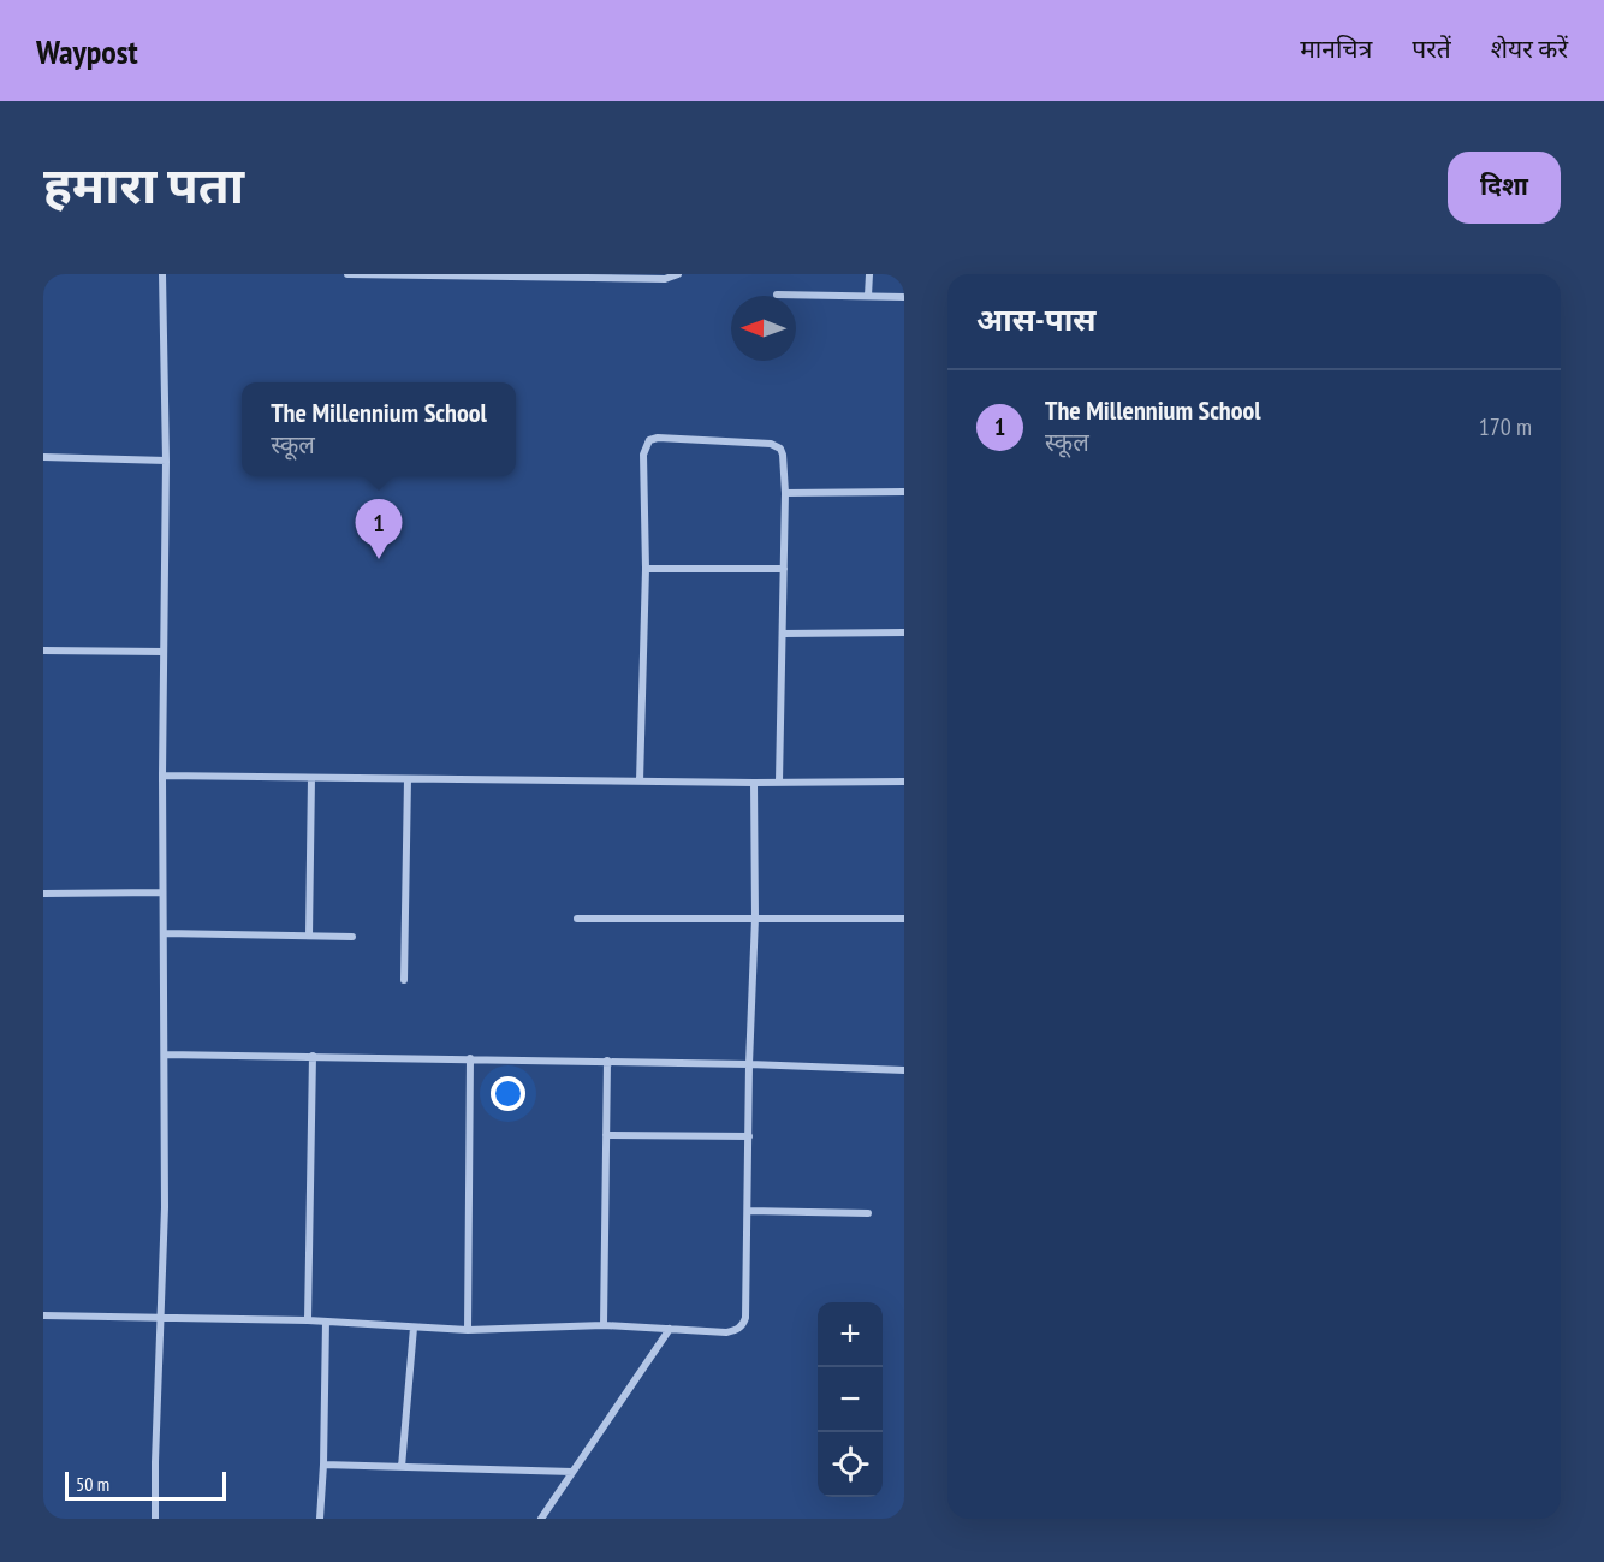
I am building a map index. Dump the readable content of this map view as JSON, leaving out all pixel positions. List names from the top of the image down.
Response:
{
  "scale_bar": "50 m",
  "north": "left",
  "page": {
    "header": "Waypost",
    "nav": ["मानचित्र", "परतें", "शेयर करें"],
    "title": "हमारा पता",
    "buttons": "दिशा",
    "heading": "आस-पास",
    "list": [
      {
        "mark": "1",
        "name": "The Millennium School",
        "note": "स्कूल",
        "value": "170 m"
      }
    ],
    "popup": ["The Millennium School", "स्कूल"],
    "pins": "1",
    "map_buttons": ["+", "−"],
    "scale": "50 m"
  }
}
